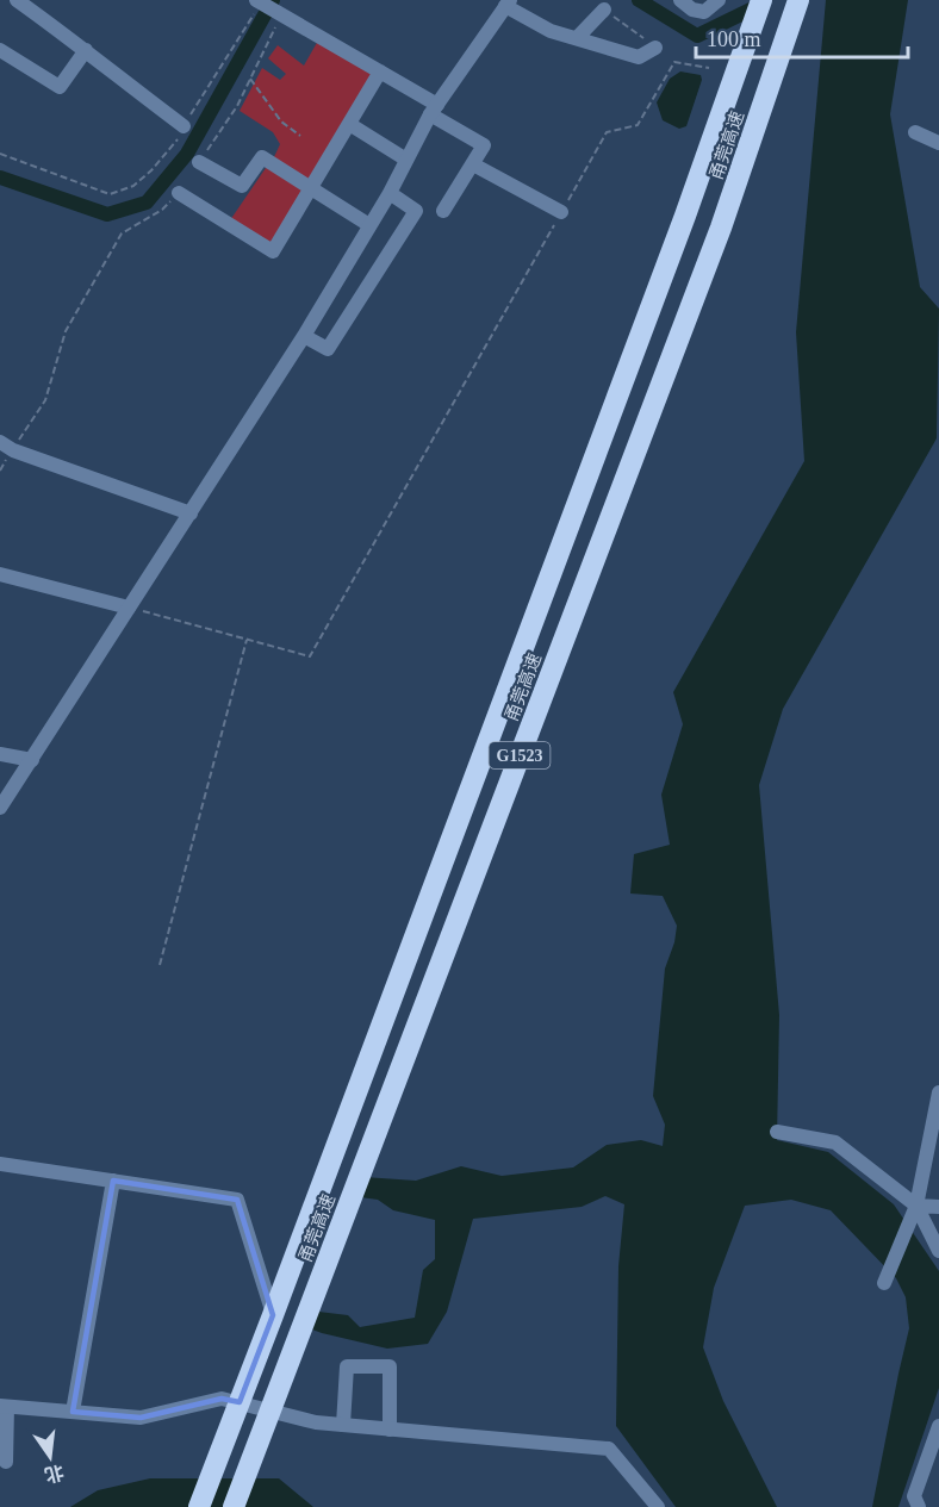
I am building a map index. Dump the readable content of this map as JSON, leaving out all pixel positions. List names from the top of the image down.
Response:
{
  "streets": {
    "highway": ["甬莞高速", "G1523"]
  },
  "scale_bar": "100 m",
  "north": "bottom"
}
